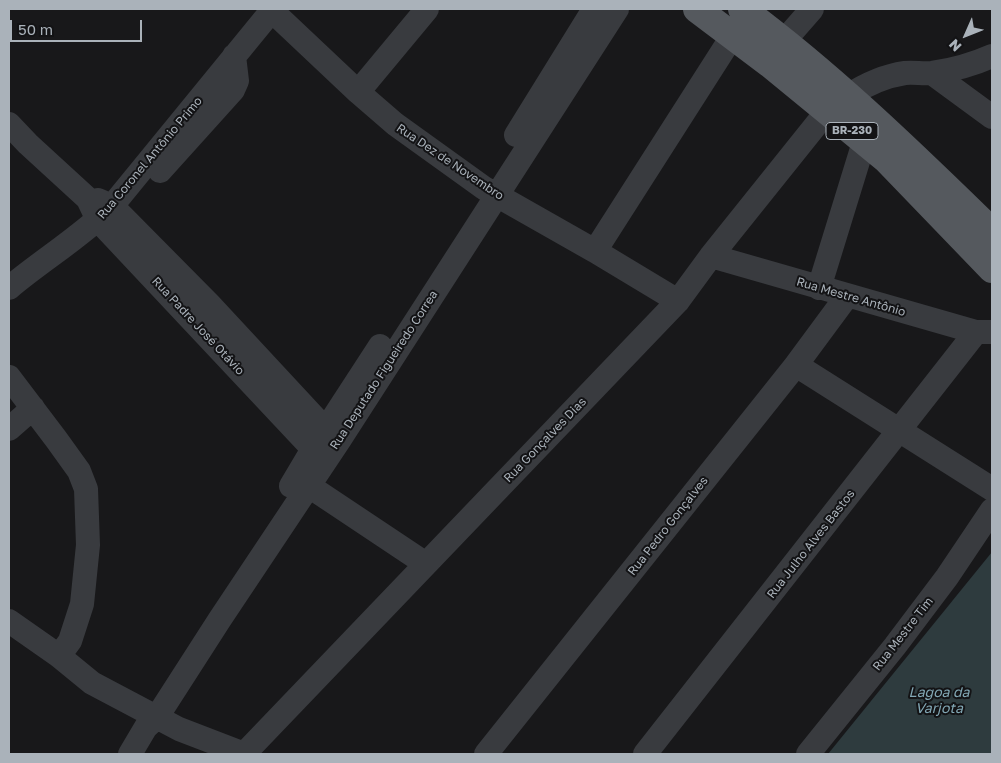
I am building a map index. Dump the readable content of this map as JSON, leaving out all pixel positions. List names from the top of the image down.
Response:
{
  "streets": {
    "main road": ["BR-230"],
    "street": [
      "Rua Coronel Antônio Primo",
      "Rua Dez de Novembro",
      "Rua Mestre Antônio",
      "Rua Padre José Otávio",
      "Rua Deputado Figueiredo Correa",
      "Rua Gonçalves Dias",
      "Rua Pedro Gonçalves",
      "Rua Julho Alves Bastos",
      "Rua Mestre Tim"
    ]
  },
  "crossings": [
    ["BR-230", "Rua Gonçalves Dias"],
    ["Rua Coronel Antônio Primo", "Rua Dez de Novembro"],
    ["Rua Coronel Antônio Primo", "Rua Padre José Otávio"],
    ["Rua Dez de Novembro", "Rua Deputado Figueiredo Correa"],
    ["Rua Dez de Novembro", "Rua Gonçalves Dias"],
    ["Rua Mestre Antônio", "Rua Gonçalves Dias"],
    ["Rua Mestre Antônio", "Rua Pedro Gonçalves"],
    ["Rua Mestre Antônio", "Rua Julho Alves Bastos"],
    ["Rua Padre José Otávio", "Rua Deputado Figueiredo Correa"]
  ],
  "water": ["Lagoa da Varjota"],
  "scale_bar": "50 m",
  "north": "bottom left"
}
